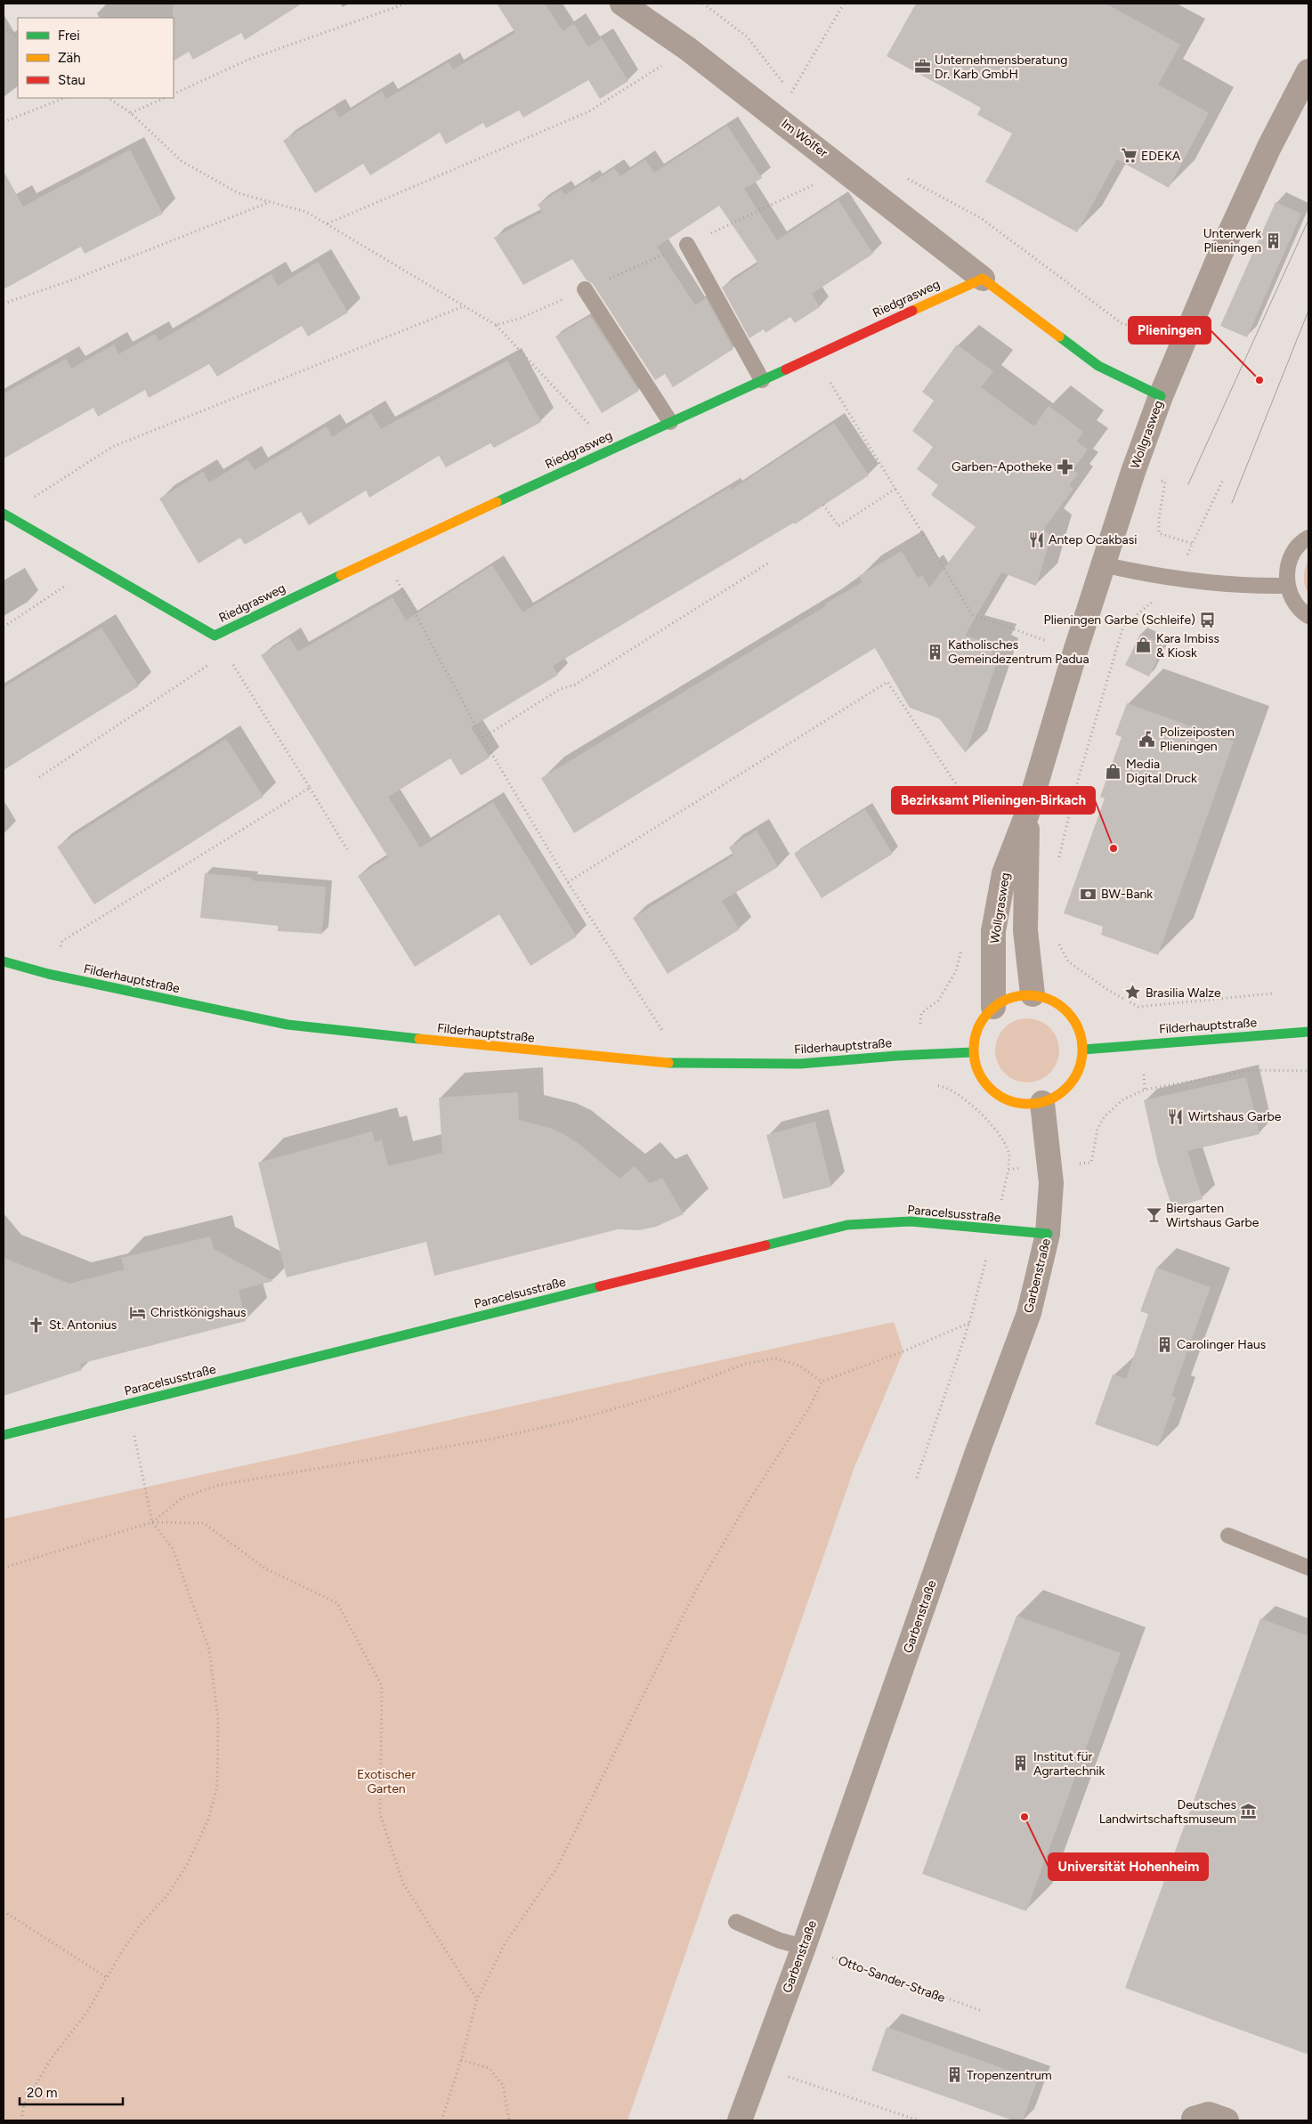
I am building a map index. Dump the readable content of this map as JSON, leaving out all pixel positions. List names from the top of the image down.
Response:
{
  "streets": {
    "street": [
      "Im Wolfer",
      "Riedgrasweg",
      "Wollgrasweg",
      "Filderhauptstraße",
      "Paracelsusstraße",
      "Garbenstraße"
    ],
    "path": ["Otto-Sander-Straße"]
  },
  "crossings": [
    ["Im Wolfer", "Riedgrasweg"],
    ["Wollgrasweg", "Filderhauptstraße"],
    ["Wollgrasweg", "Garbenstraße"],
    ["Filderhauptstraße", "Garbenstraße"],
    ["Paracelsusstraße", "Garbenstraße"],
    ["Garbenstraße", "Otto-Sander-Straße"]
  ],
  "parks": ["Exotischer Garten"],
  "places": {
    "office": ["Unternehmensberatung Dr. Karb GmbH"],
    "supermarket": ["EDEKA"],
    "building": [
      "Unterwerk Plieningen",
      "Katholisches Gemeindezentrum Padua",
      "Carolinger Haus",
      "Institut für Agrartechnik",
      "Tropenzentrum"
    ],
    "other": ["Plieningen", "Bezirksamt Plieningen‐Birkach", "Universität Hohenheim"],
    "pharmacy": ["Garben-Apotheke"],
    "restaurant": ["Antep Ocakbasi", "Wirtshaus Garbe"],
    "bus stop": ["Plieningen Garbe (Schleife)"],
    "shop": ["Kara Imbiss & Kiosk", "Media Digital Druck"],
    "public building": ["Polizeiposten Plieningen"],
    "bank": ["BW-Bank"],
    "place": ["Brasilia Walze"],
    "bar": ["Biergarten Wirtshaus Garbe"],
    "hotel": ["Christkönigshaus"],
    "church": ["St. Antonius"],
    "museum": ["Deutsches Landwirtschaftsmuseum"]
  },
  "legend": ["Frei", "Zäh", "Stau"],
  "scale_bar": "20 m"
}
